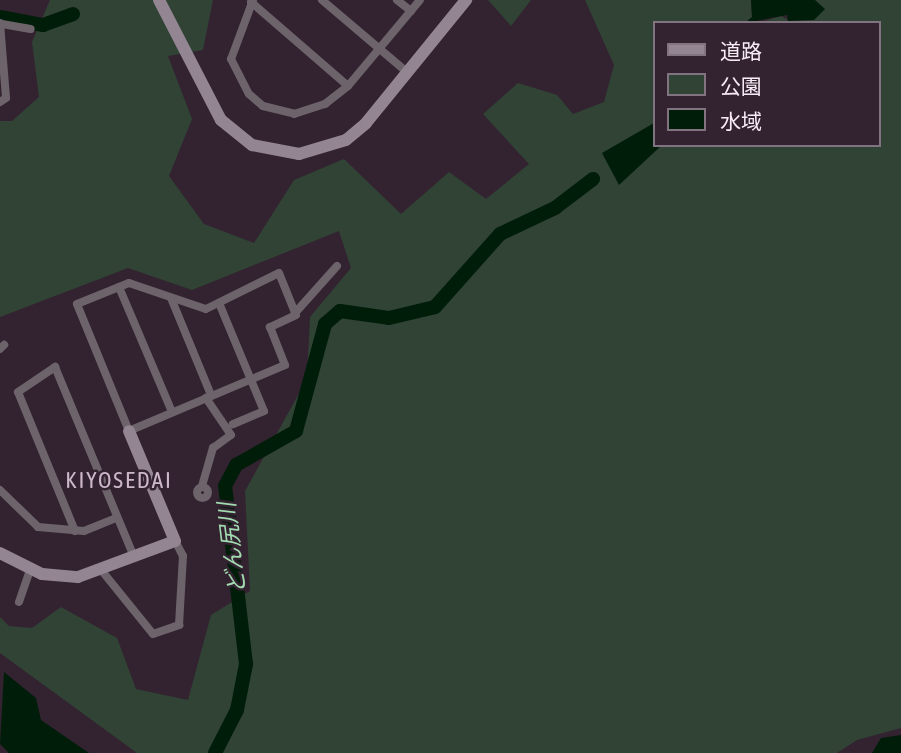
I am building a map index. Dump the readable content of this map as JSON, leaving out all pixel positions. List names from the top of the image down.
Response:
{
  "districts": ["KIYOSEDAI"],
  "water": ["どん尻川"],
  "legend": ["道路", "公園", "水域"]
}
